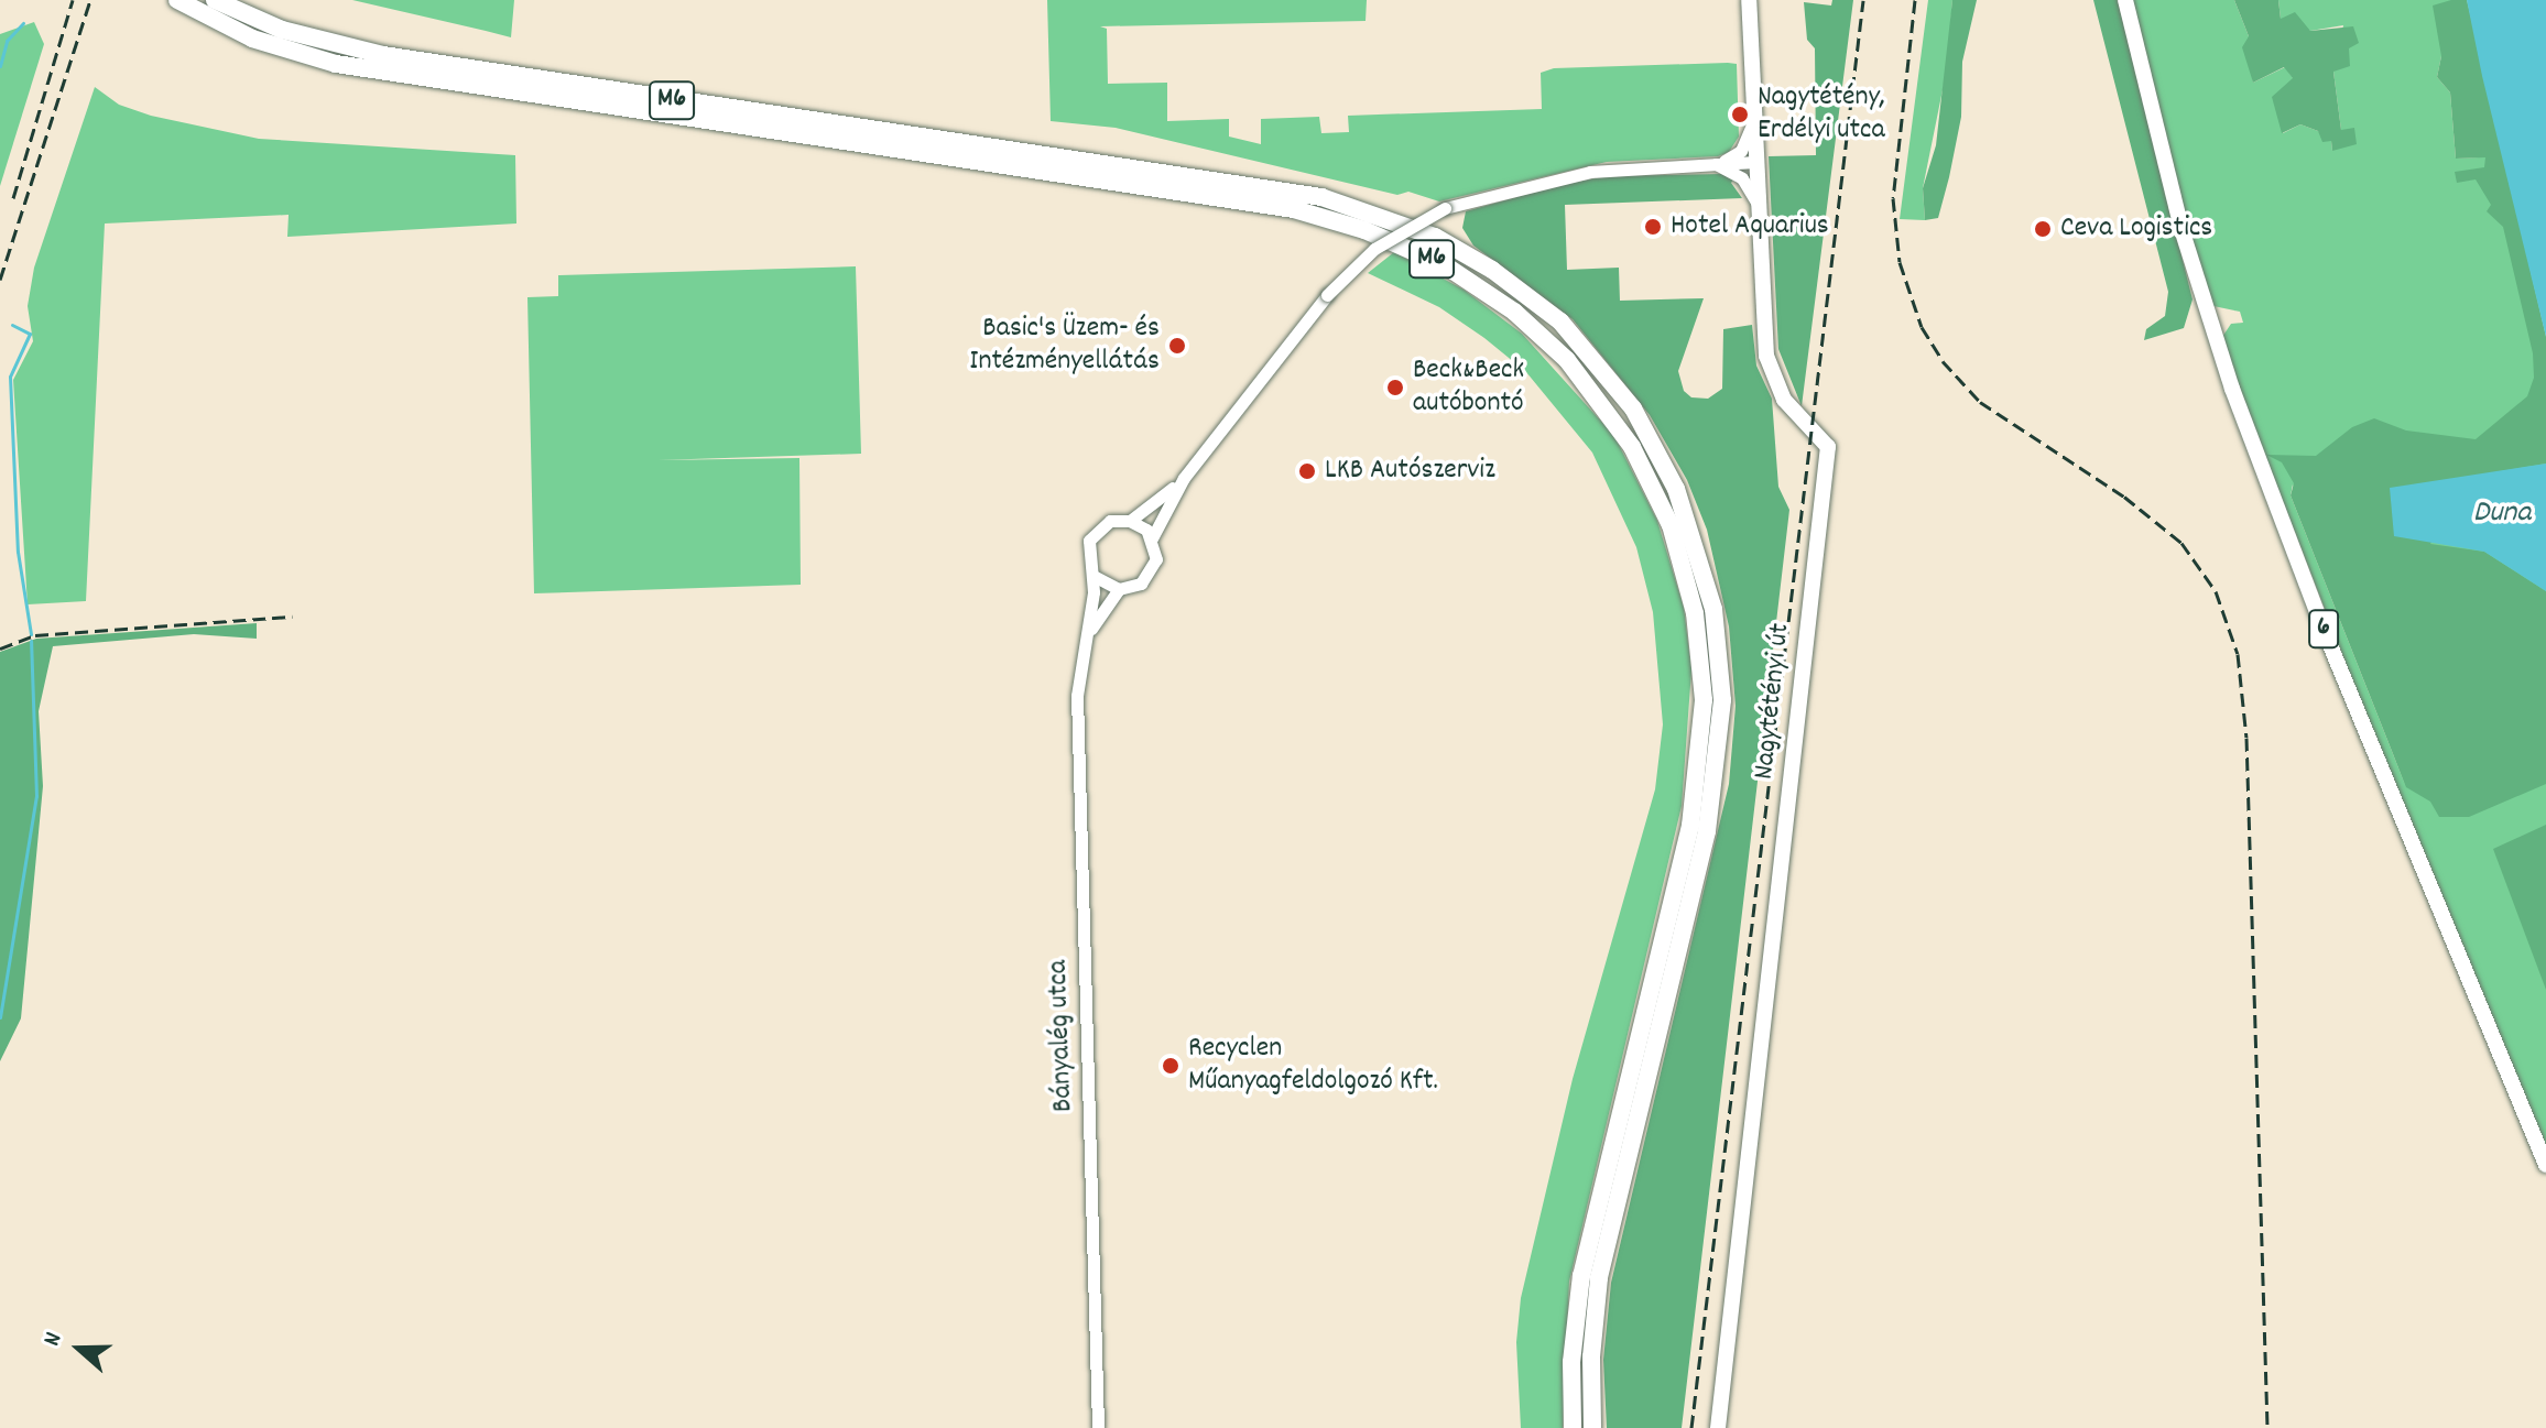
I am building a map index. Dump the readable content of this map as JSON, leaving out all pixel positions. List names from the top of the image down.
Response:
{
  "streets": {
    "highway": ["M6"],
    "main road": ["6", "Nagytétényi út"],
    "street": ["Bányalég utca"]
  },
  "water": ["Duna"],
  "places": [
    "Nagytétény, Erdélyi utca",
    "Hotel Aquarius",
    "Ceva Logistics",
    "Basic's Üzem- és Intézményellátás",
    "Beck&Beck autóbontó",
    "LKB Autószerviz",
    "Recyclen Műanyagfeldolgozó Kft."
  ],
  "north": "left"
}
